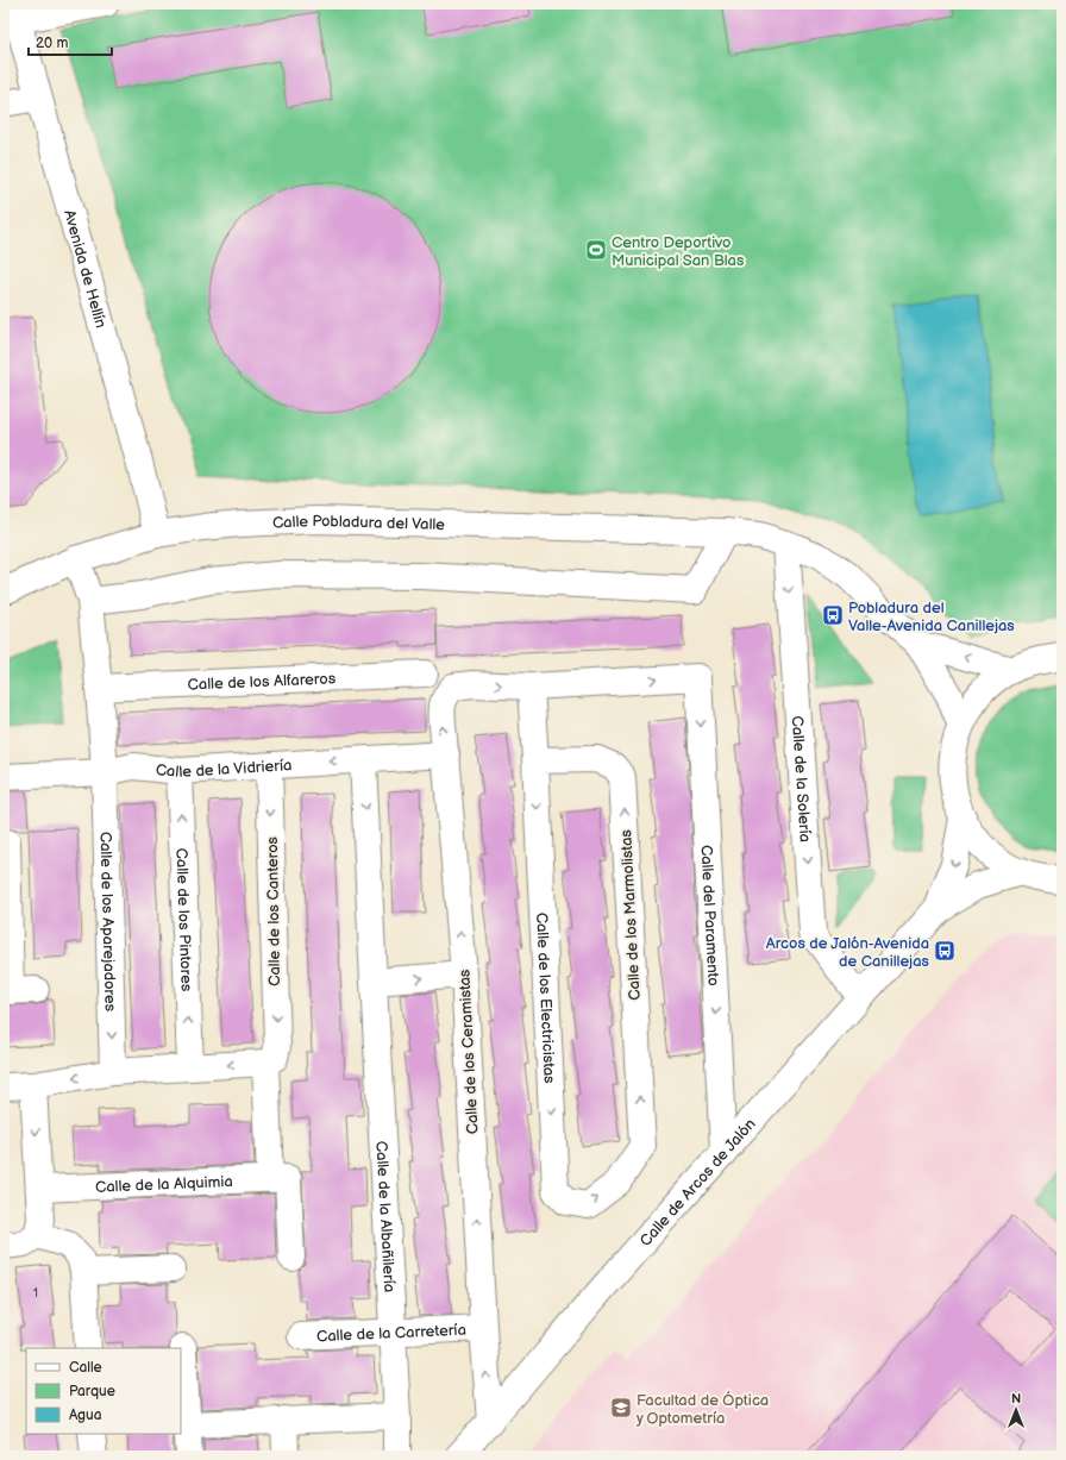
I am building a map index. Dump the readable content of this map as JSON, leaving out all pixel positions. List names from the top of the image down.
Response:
{
  "streets": {
    "street": [
      "Avenida de Hellín",
      "Calle Pobladura del Valle",
      "Calle de los Alfareros",
      "Calle de la Vidriería",
      "Calle de la Solería",
      "Calle de los Canteros",
      "Calle de los Marmolistas",
      "Calle del Paramento",
      "Calle de los Pintores",
      "Calle de los Aparejadores",
      "Calle de los Electricistas",
      "Calle de los Ceramistas",
      "Calle de la Alquimia",
      "Calle de Arcos de Jalón",
      "Calle de la Albañilería",
      "Calle de la Carretería"
    ]
  },
  "crossings": [
    ["Avenida de Hellín", "Calle Pobladura del Valle"],
    ["Calle Pobladura del Valle", "Calle de la Solería"],
    ["Calle de la Vidriería", "Calle de los Canteros"],
    ["Calle de la Vidriería", "Calle de los Pintores"],
    ["Calle de la Vidriería", "Calle de los Aparejadores"],
    ["Calle de la Vidriería", "Calle de los Ceramistas"],
    ["Calle de la Vidriería", "Calle de la Albañilería"],
    ["Calle de la Solería", "Calle de Arcos de Jalón"],
    ["Calle de los Canteros", "Calle de la Alquimia"],
    ["Calle de los Marmolistas", "Calle de los Electricistas"],
    ["Calle del Paramento", "Calle de los Electricistas"],
    ["Calle del Paramento", "Calle de los Ceramistas"],
    ["Calle del Paramento", "Calle de Arcos de Jalón"],
    ["Calle de los Electricistas", "Calle de los Ceramistas"],
    ["Calle de los Ceramistas", "Calle de Arcos de Jalón"],
    ["Calle de los Ceramistas", "Calle de la Carretería"],
    ["Calle de la Albañilería", "Calle de la Carretería"]
  ],
  "one_way": [
    "Calle de la Solería",
    "Calle de los Canteros",
    "Calle de los Marmolistas",
    "Calle de los Ceramistas"
  ],
  "places": {
    "sports": ["Centro Deportivo Municipal San Blas"],
    "bus stop": ["Pobladura del Valle-Avenida Canillejas", "Arcos de Jalón-Avenida de Canillejas"],
    "school or university": ["Facultad de Óptica y Optometría"]
  },
  "house_numbers": ["1"],
  "legend": ["Calle", "Parque", "Agua"],
  "scale_bar": "20 m",
  "north": "top"
}
